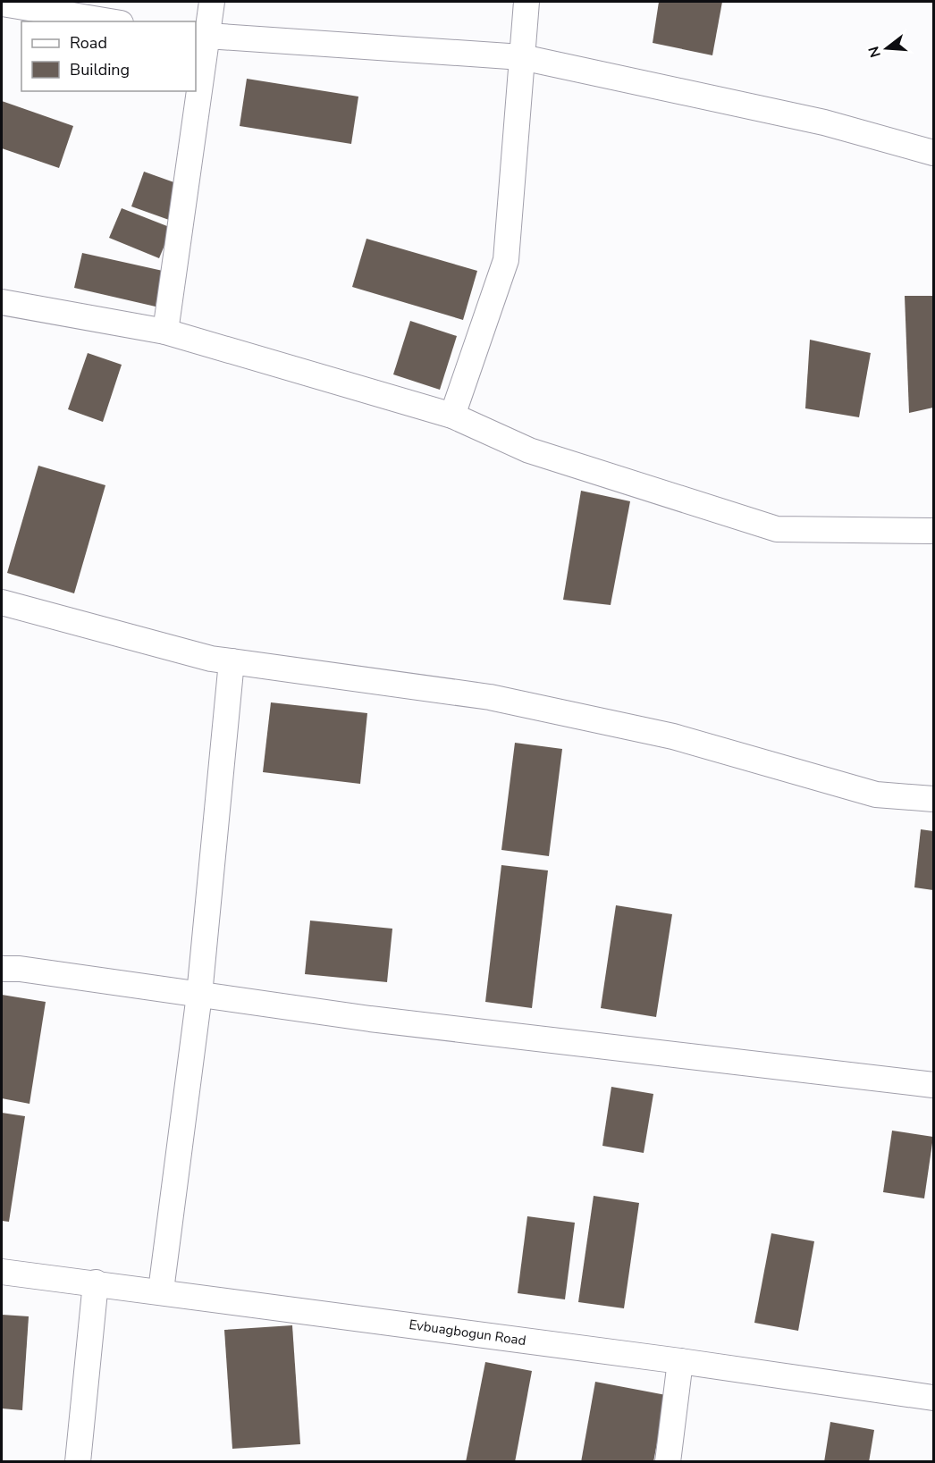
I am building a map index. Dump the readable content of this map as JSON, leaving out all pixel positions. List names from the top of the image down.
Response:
{
  "streets": {
    "street": ["Evbuagbogun Road"]
  },
  "legend": ["Road", "Building"],
  "north": "left"
}
